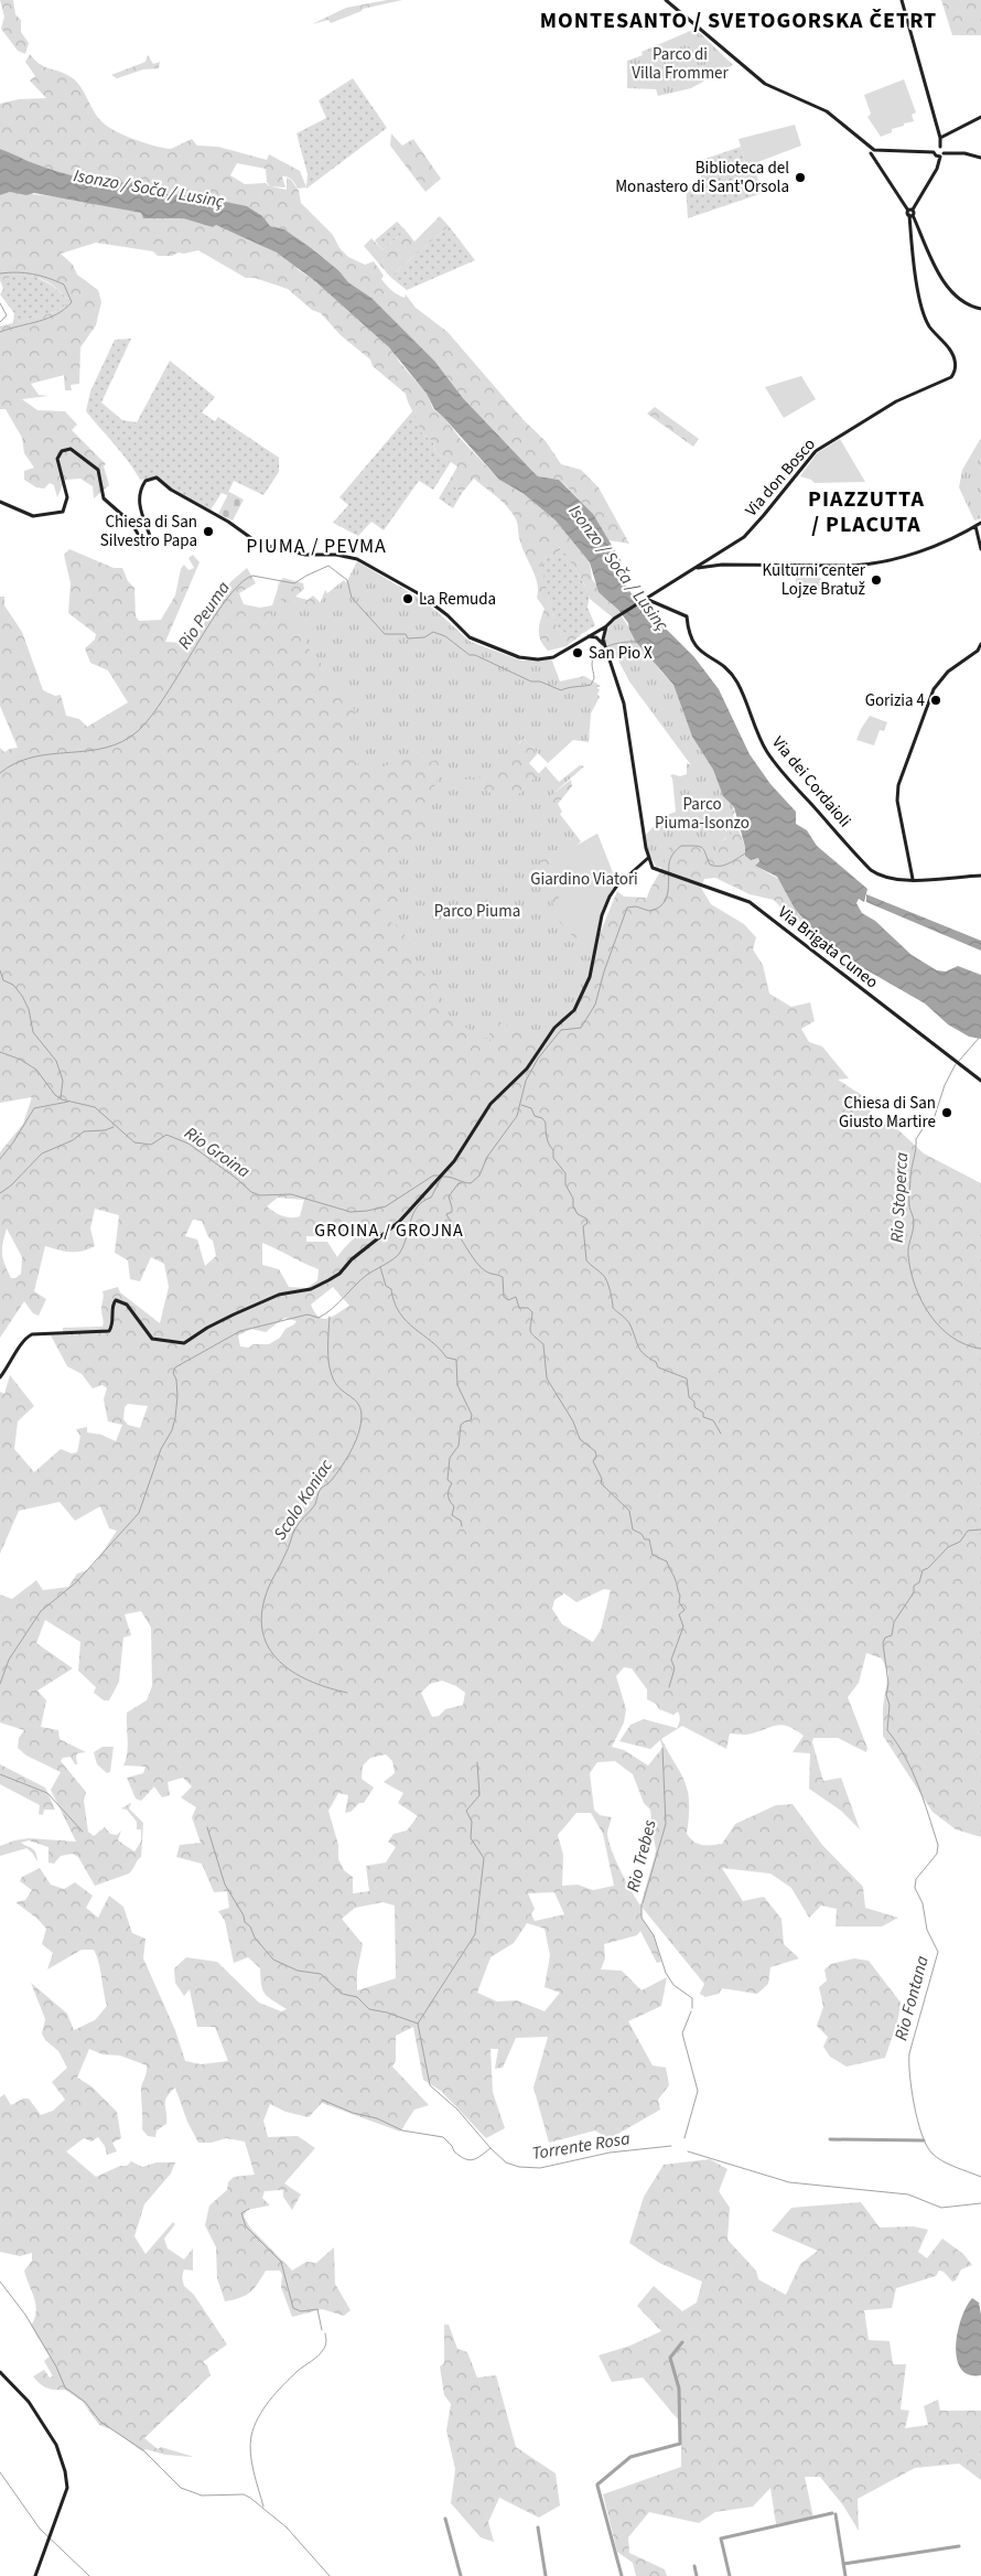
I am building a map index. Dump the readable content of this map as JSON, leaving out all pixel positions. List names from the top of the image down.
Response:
{
  "streets": {
    "street": ["Via don Bosco", "Via dei Cordaioli", "Via Brigata Cuneo"]
  },
  "districts": [
    "MONTESANTO / SVETOGORSKA ČETRT",
    "PIAZZUTTA / PLACUTA",
    "PIUMA / PEVMA",
    "GROINA / GROJNA"
  ],
  "water": [
    "Isonzo / Soča / Lusinç",
    "Rio Peuma",
    "Rio Groina",
    "Rio Stoperca",
    "Scolo Koniac",
    "Rio Trebes",
    "Rio Fontana",
    "Torrente Rosa"
  ],
  "parks": [
    "Parco di Villa Frommer",
    "Parco Piuma-Isonzo",
    "Giardino Viatori",
    "Parco Piuma"
  ],
  "places": [
    "Biblioteca del Monastero di Sant'Orsola",
    "Chiesa di San Silvestro Papa",
    "Kulturni center Lojze Bratuž",
    "La Remuda",
    "San Pio X",
    "Gorizia 4",
    "Chiesa di San Giusto Martire"
  ]
}
